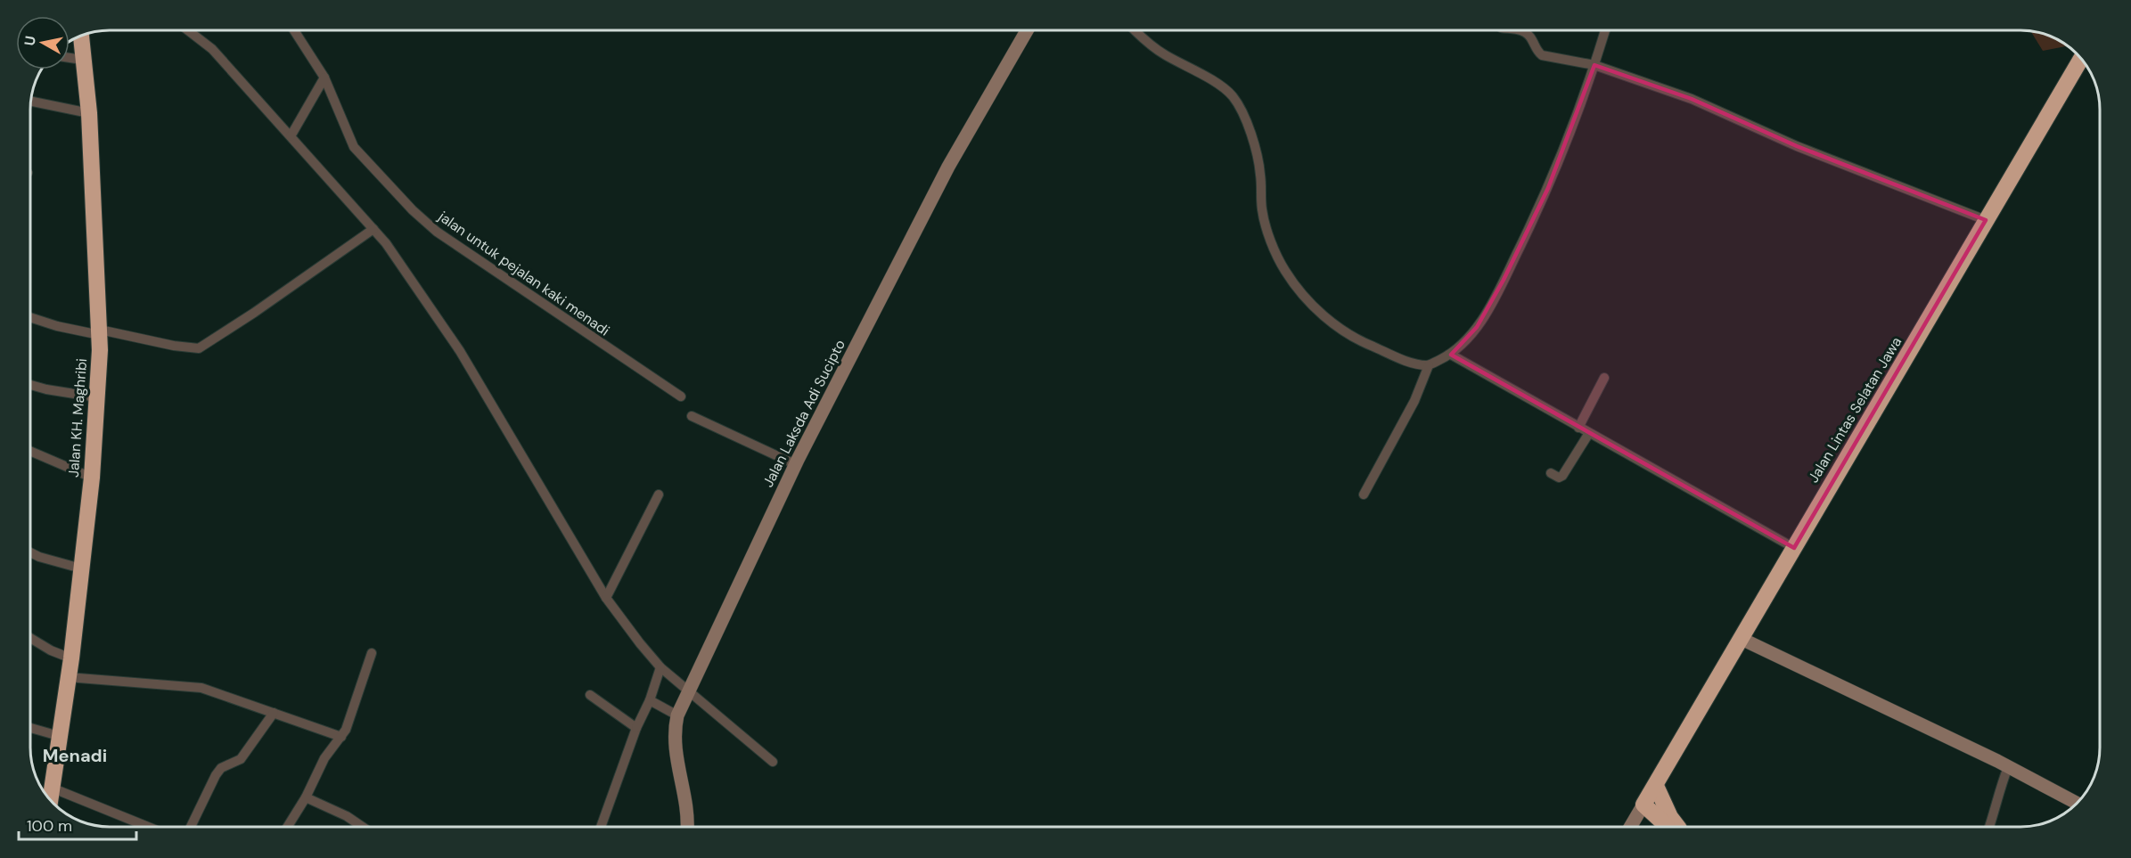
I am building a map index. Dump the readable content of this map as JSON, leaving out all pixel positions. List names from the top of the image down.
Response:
{
  "streets": {
    "highway": ["Jalan Lintas Selatan Jawa", "Jalan KH. Maghribi"],
    "street": ["jalan untuk pejalan kaki menadi", "Jalan Laksda Adi Sucipto"]
  },
  "districts": ["Menadi"],
  "scale_bar": "100 m",
  "north": "left"
}
